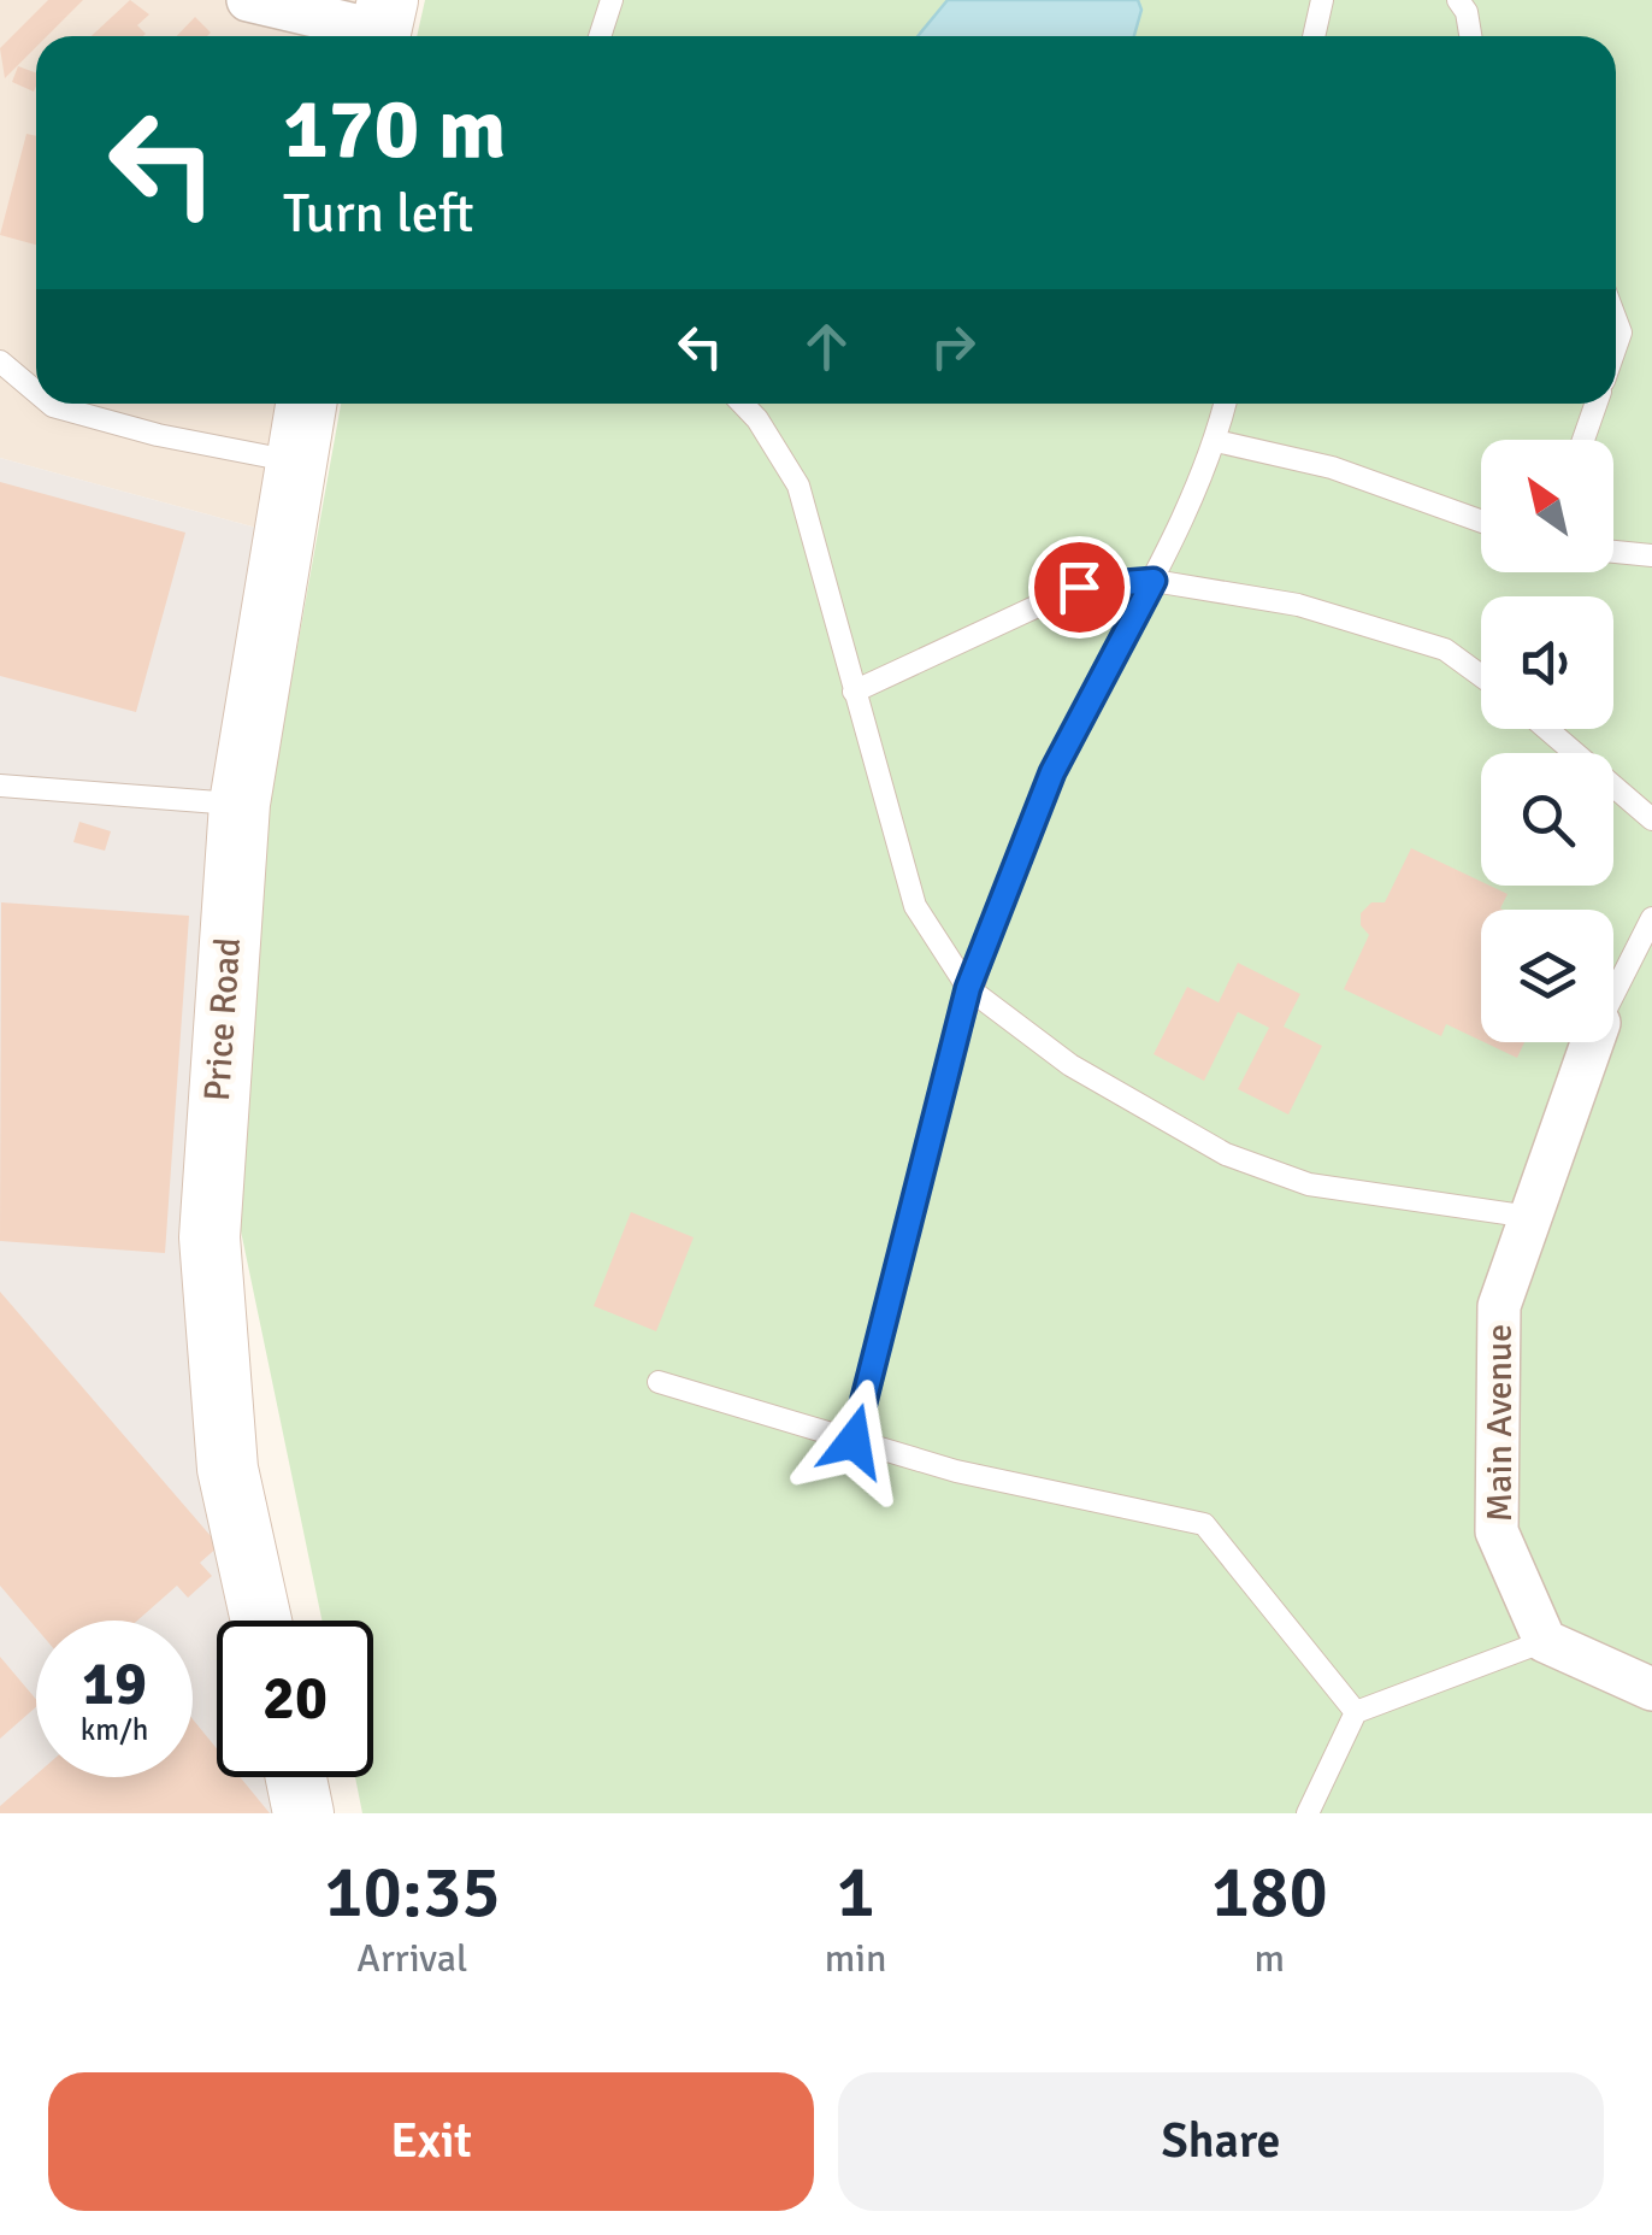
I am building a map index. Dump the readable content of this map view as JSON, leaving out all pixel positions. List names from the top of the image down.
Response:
{
  "streets": {
    "street": ["Price Road", "Main Avenue"]
  },
  "north": "top left",
  "page": {
    "turn": ["170 m", "Turn left"],
    "speed": "19 km/h",
    "limit": "20",
    "eta": [
      "10:35",
      "Arrival",
      "1",
      "min",
      "180",
      "m"
    ],
    "buttons": ["Exit", "Share"]
  }
}
